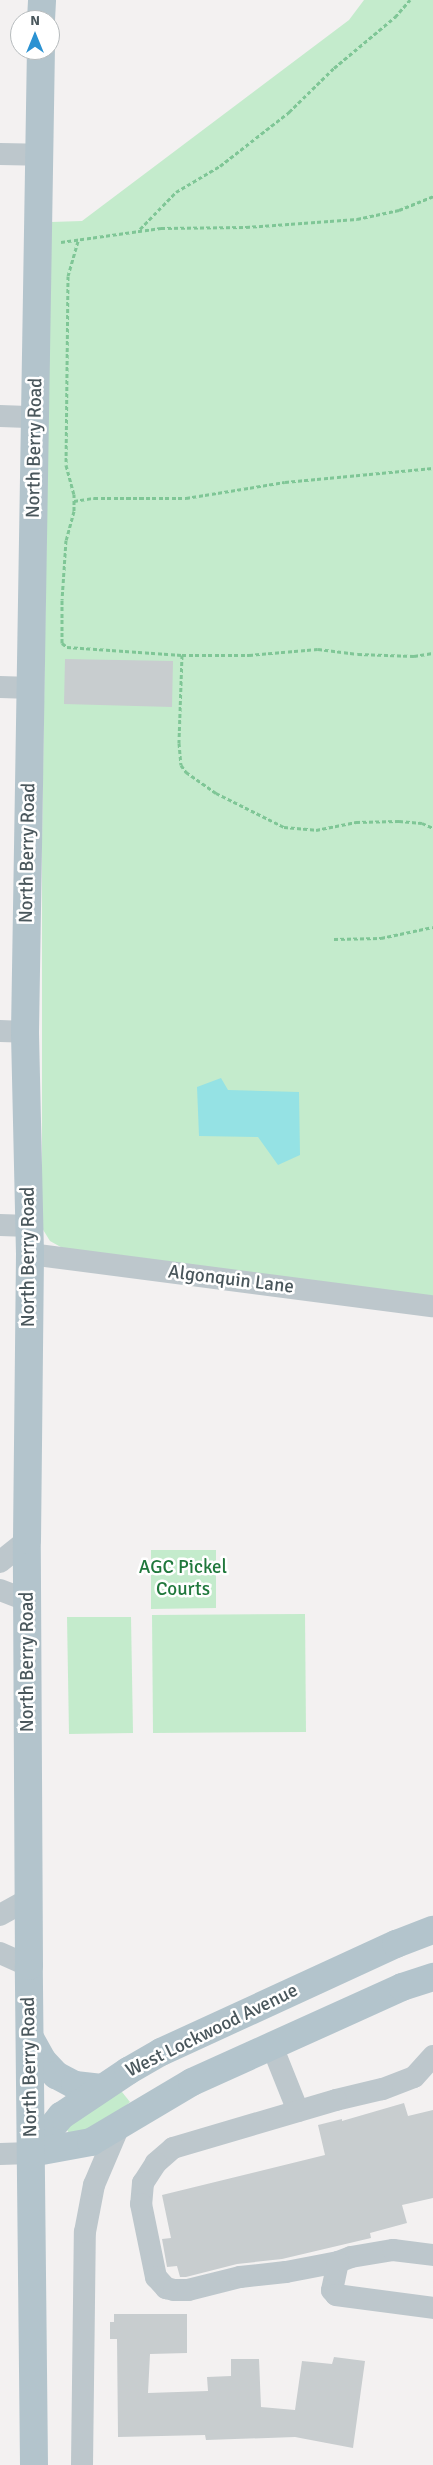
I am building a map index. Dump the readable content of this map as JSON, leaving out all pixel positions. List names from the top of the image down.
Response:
{
  "streets": {
    "main road": ["North Berry Road", "West Lockwood Avenue"],
    "street": ["Algonquin Lane"]
  },
  "crossings": [
    ["North Berry Road", "Algonquin Lane"],
    ["North Berry Road", "West Lockwood Avenue"]
  ],
  "parks": ["AGC Pickel Courts"],
  "north": "top"
}
